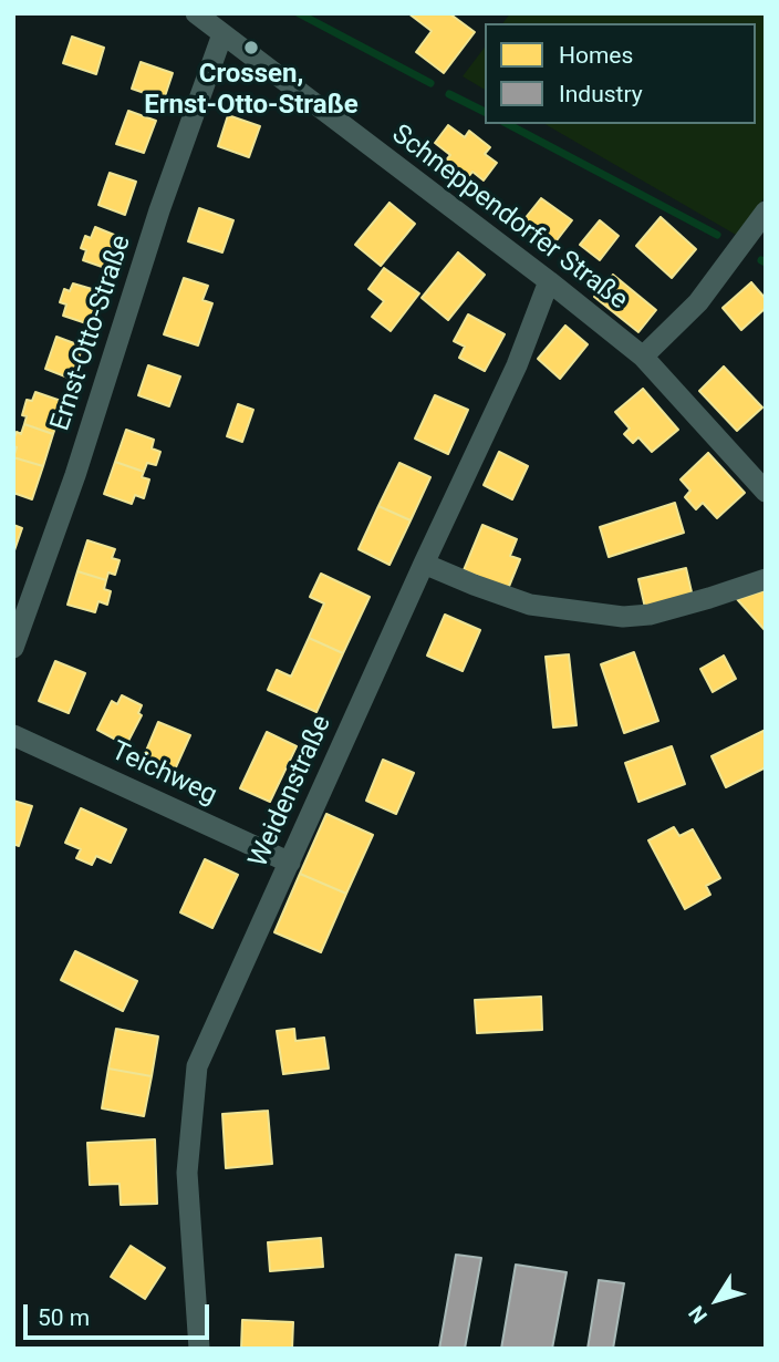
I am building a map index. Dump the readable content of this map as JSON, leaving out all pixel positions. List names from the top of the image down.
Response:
{
  "streets": {
    "street": [
      "Schneppendorfer Straße",
      "Ernst-Otto-Straße",
      "Teichweg",
      "Weidenstraße"
    ]
  },
  "crossings": [
    ["Schneppendorfer Straße", "Ernst-Otto-Straße"],
    ["Schneppendorfer Straße", "Weidenstraße"],
    ["Teichweg", "Weidenstraße"]
  ],
  "places": ["Crossen, Ernst-Otto-Straße"],
  "legend": ["Homes", "Industry"],
  "scale_bar": "50 m",
  "north": "bottom left"
}
